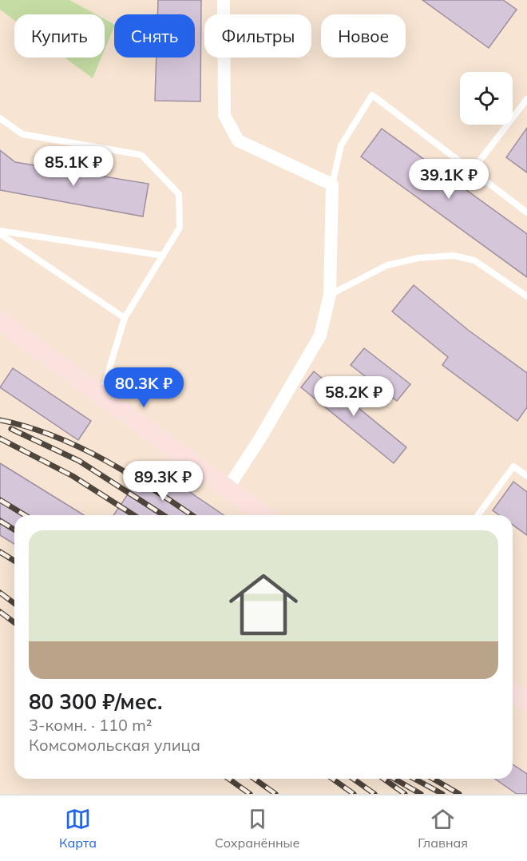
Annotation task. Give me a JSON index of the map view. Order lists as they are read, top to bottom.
{
  "page": {
    "chip": [
      "Купить",
      "Снять",
      "Фильтры",
      "Новое"
    ],
    "price": [
      "85.1K ₽",
      "39.1K ₽",
      "80.3K ₽",
      "58.2K ₽",
      "89.3K ₽"
    ],
    "list": [
      {
        "name": "80 300 ₽/мес.",
        "note": "3-комн. · 110 m² · Комсомольская улица"
      }
    ],
    "tabs": ["Карта", "Сохранённые", "Главная"]
  }
}
